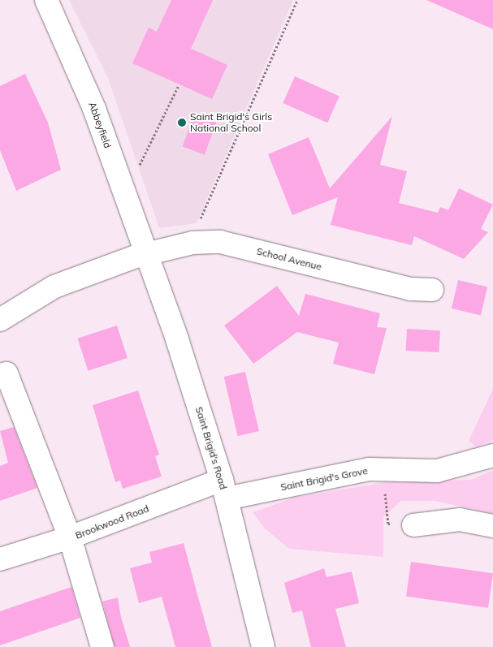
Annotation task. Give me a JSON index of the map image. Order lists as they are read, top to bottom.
{
  "streets": {
    "street": [
      "Abbeyfield",
      "School Avenue",
      "Saint Brigid's Road",
      "Saint Brigid's Grove",
      "Brookwood Road"
    ]
  },
  "crossings": [
    ["Abbeyfield", "School Avenue"],
    ["Abbeyfield", "Saint Brigid's Road"],
    ["School Avenue", "Saint Brigid's Road"],
    ["Saint Brigid's Road", "Saint Brigid's Grove"],
    ["Saint Brigid's Road", "Brookwood Road"],
    ["Saint Brigid's Grove", "Brookwood Road"]
  ],
  "places": ["Saint Brigid's Girls National School"]
}
